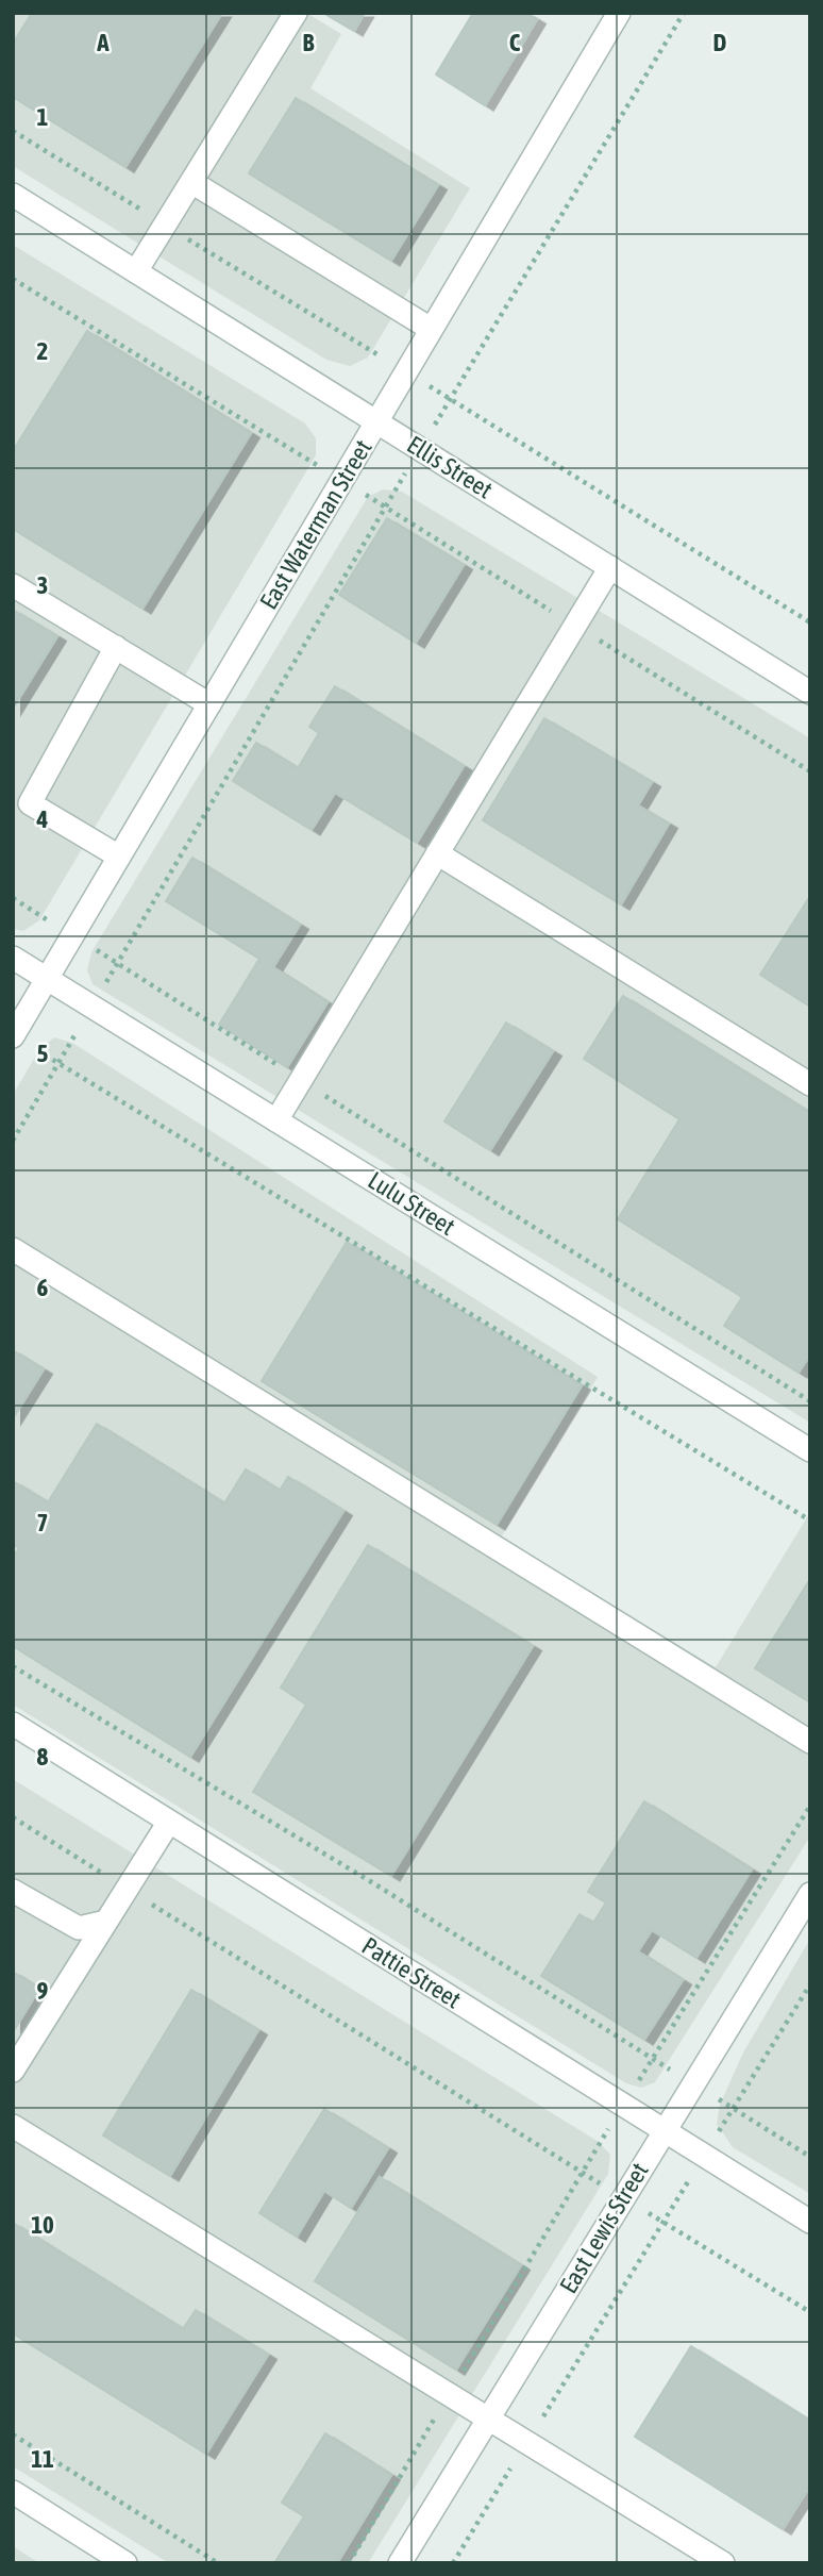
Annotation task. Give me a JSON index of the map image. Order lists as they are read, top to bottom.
{
  "streets": {
    "street": [
      "Ellis Street",
      "East Waterman Street",
      "Lulu Street",
      "Pattie Street",
      "East Lewis Street"
    ]
  },
  "crossings": [
    ["Ellis Street", "East Waterman Street"],
    ["East Waterman Street", "Lulu Street"],
    ["Pattie Street", "East Lewis Street"]
  ],
  "grid": {
    "columns": [
      "A",
      "B",
      "C",
      "D"
    ],
    "rows": [
      "1",
      "2",
      "3",
      "4",
      "5",
      "6",
      "7",
      "8",
      "9",
      "10",
      "11"
    ]
  }
}
